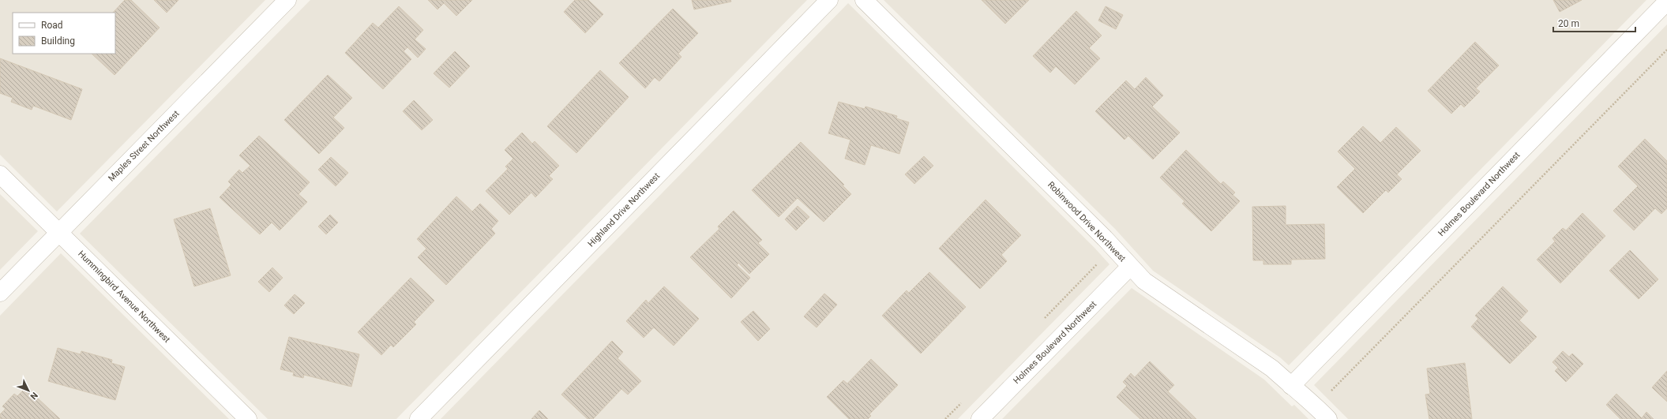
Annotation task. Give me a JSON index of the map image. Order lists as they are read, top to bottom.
{
  "streets": {
    "street": [
      "Maples Street Northwest",
      "Holmes Boulevard Northwest",
      "Highland Drive Northwest",
      "Robinwood Drive Northwest",
      "Hummingbird Avenue Northwest"
    ]
  },
  "crossings": [
    ["Maples Street Northwest", "Hummingbird Avenue Northwest"],
    ["Holmes Boulevard Northwest", "Robinwood Drive Northwest"]
  ],
  "legend": ["Road", "Building"],
  "scale_bar": "20 m",
  "north": "bottom right"
}
